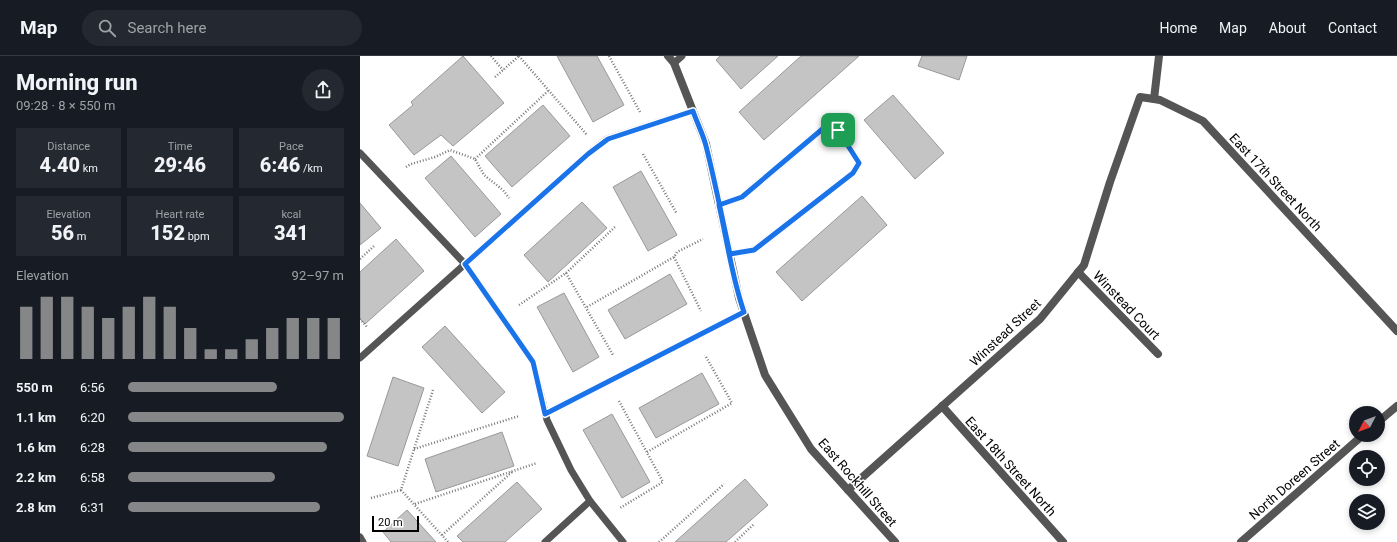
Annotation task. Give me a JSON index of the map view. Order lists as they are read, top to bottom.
{
  "streets": {
    "street": [
      "East 17th Street North",
      "Winstead Court",
      "Winstead Street",
      "East 18th Street North",
      "North Doreen Street",
      "East Rockhill Street"
    ]
  },
  "crossings": [
    ["East 17th Street North", "Winstead Street"],
    ["Winstead Court", "Winstead Street"],
    ["Winstead Street", "East 18th Street North"],
    ["Winstead Street", "East Rockhill Street"]
  ],
  "scale_bar": "20 m",
  "north": "bottom left",
  "page": {
    "header": "Map",
    "search": "Search here",
    "nav": [
      "Home",
      "Map",
      "About",
      "Contact"
    ],
    "heading": ["Morning run", "09:28 · 8 × 550 m"],
    "stats": [
      ["Distance", "4.40 km"],
      ["Time", "29:46"],
      ["Pace", "6:46 /km"],
      ["Elevation", "56 m"],
      ["Heart rate", "152 bpm"],
      ["kcal", "341"]
    ],
    "chart": ["Elevation", "92–97 m"],
    "list": [
      {
        "name": "550 m",
        "note": "6:56"
      },
      {
        "name": "1.1 km",
        "note": "6:20"
      },
      {
        "name": "1.6 km",
        "note": "6:28"
      },
      {
        "name": "2.2 km",
        "note": "6:58"
      },
      {
        "name": "2.8 km",
        "note": "6:31"
      }
    ],
    "scale": "20 m"
  }
}
